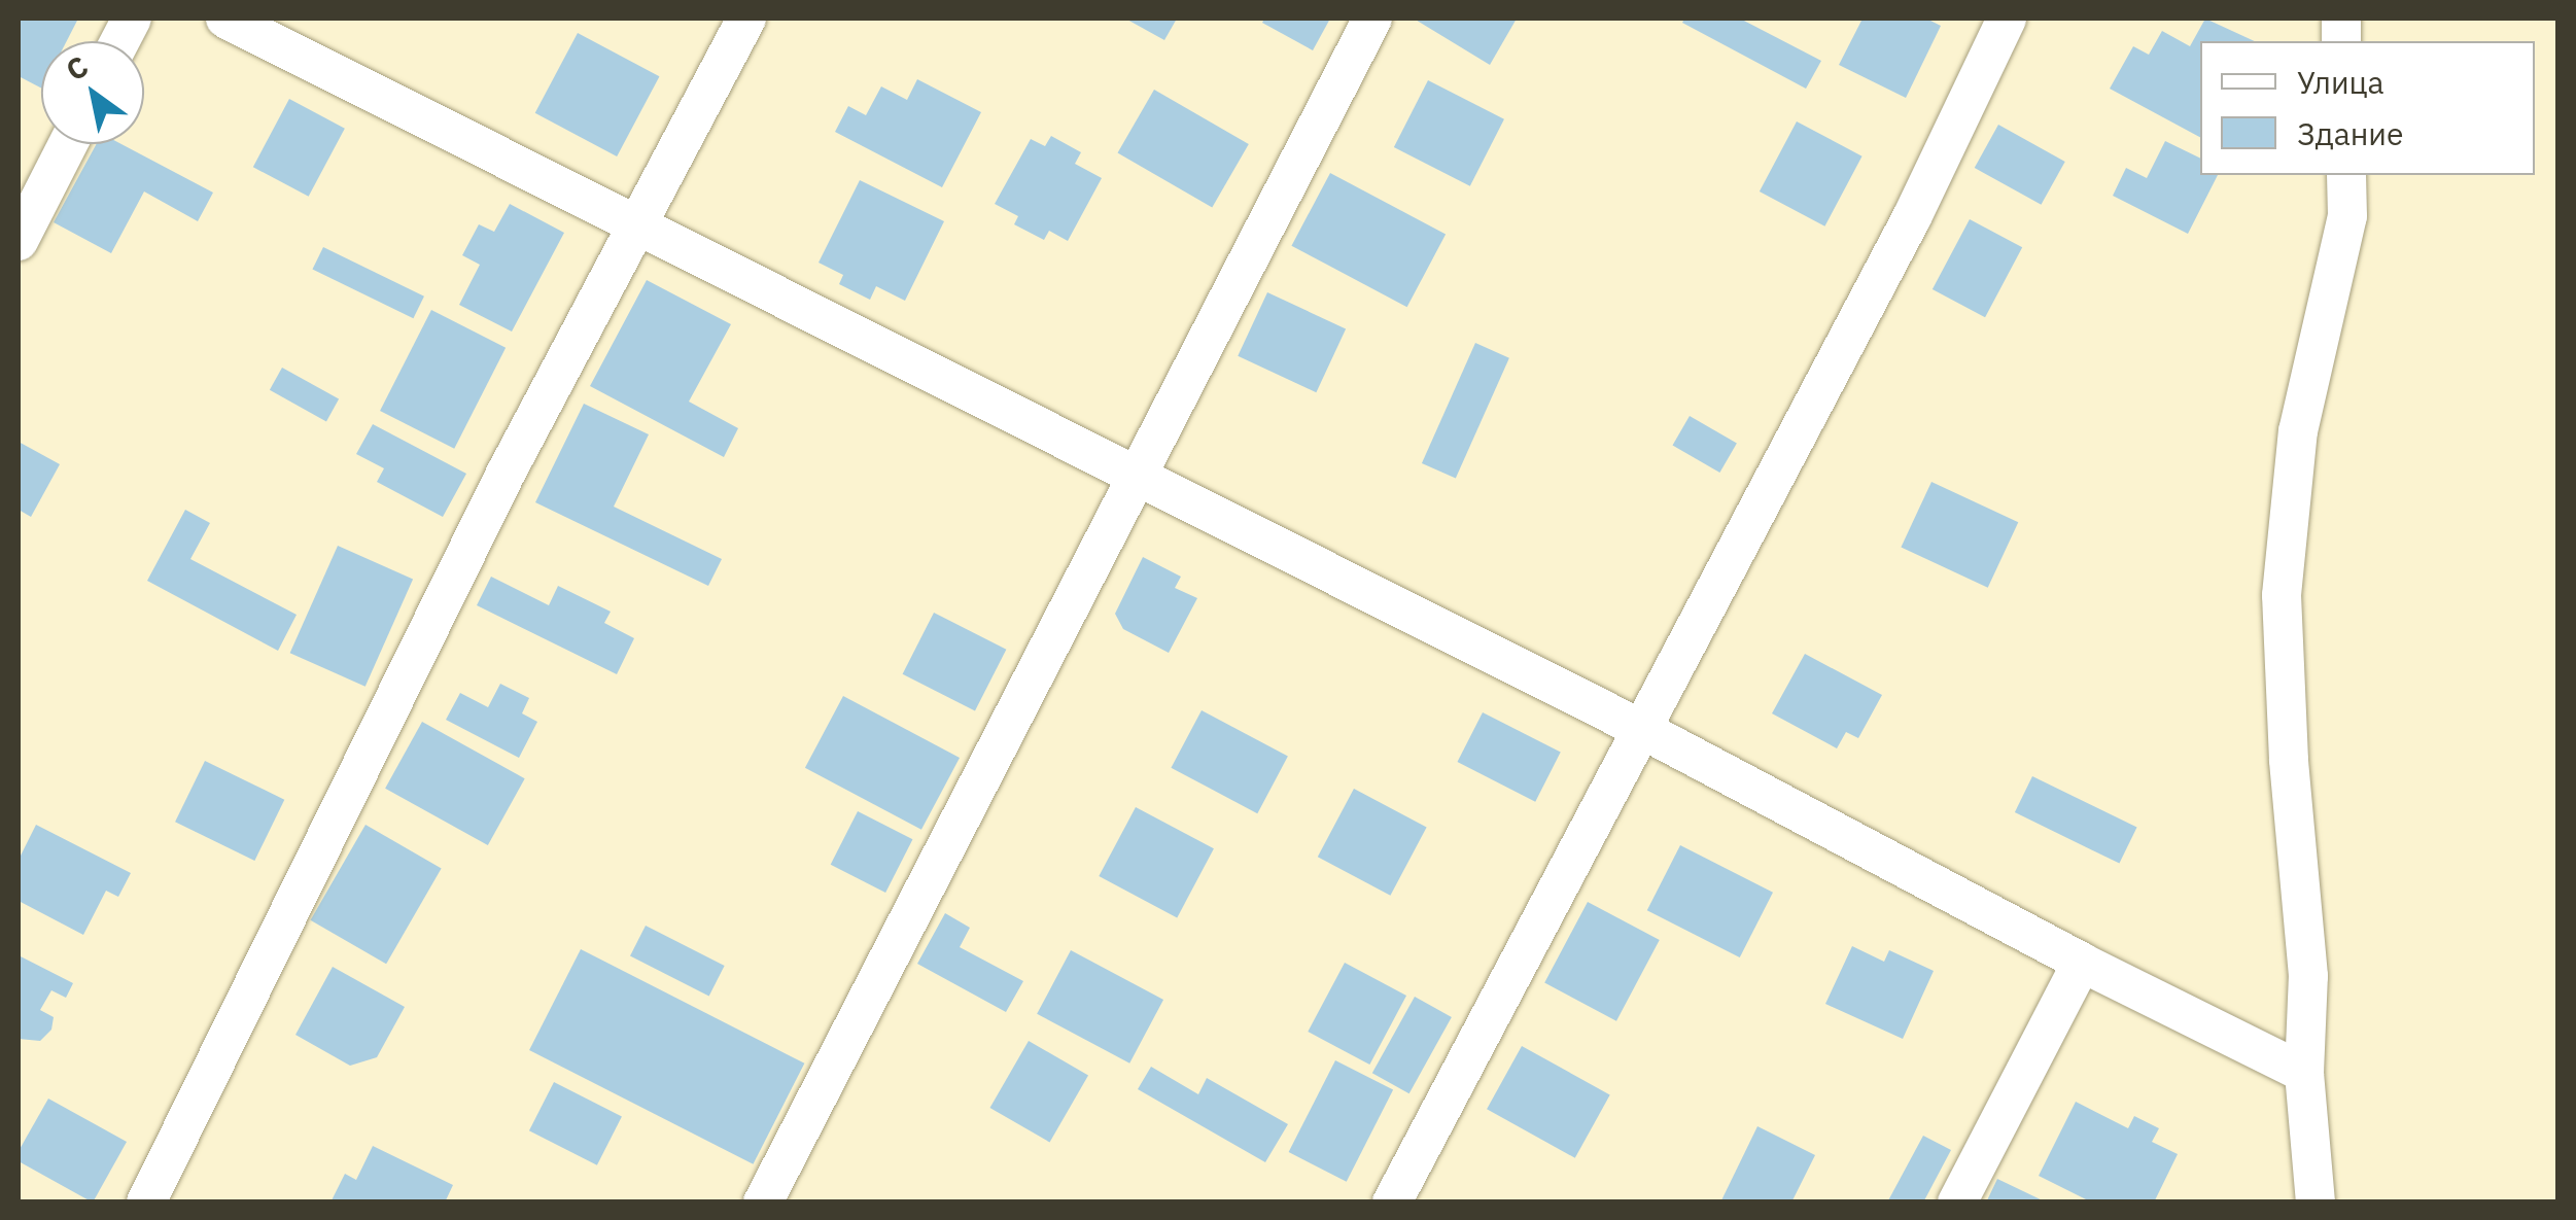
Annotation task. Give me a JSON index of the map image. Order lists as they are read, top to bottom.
{
  "legend": ["Улица", "Здание"],
  "north": "top left"
}
